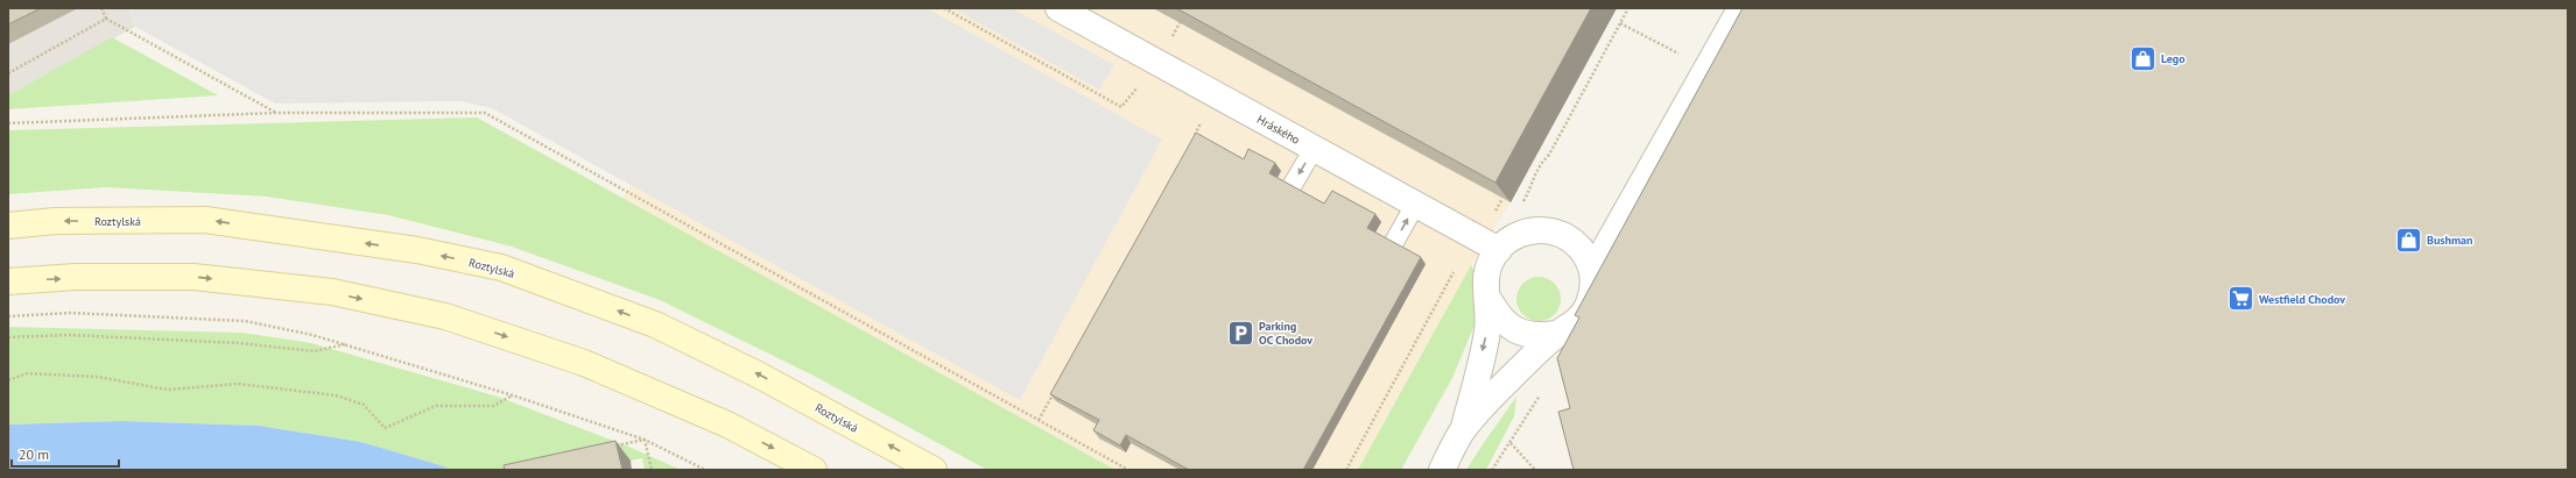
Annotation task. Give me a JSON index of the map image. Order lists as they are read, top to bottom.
{
  "streets": {
    "main road": ["Roztylská"],
    "street": ["Hráského"]
  },
  "places": {
    "shop": ["Lego", "Bushman"],
    "supermarket": ["Westfield Chodov"],
    "parking": ["Parking OC Chodov"]
  },
  "scale_bar": "20 m"
}
